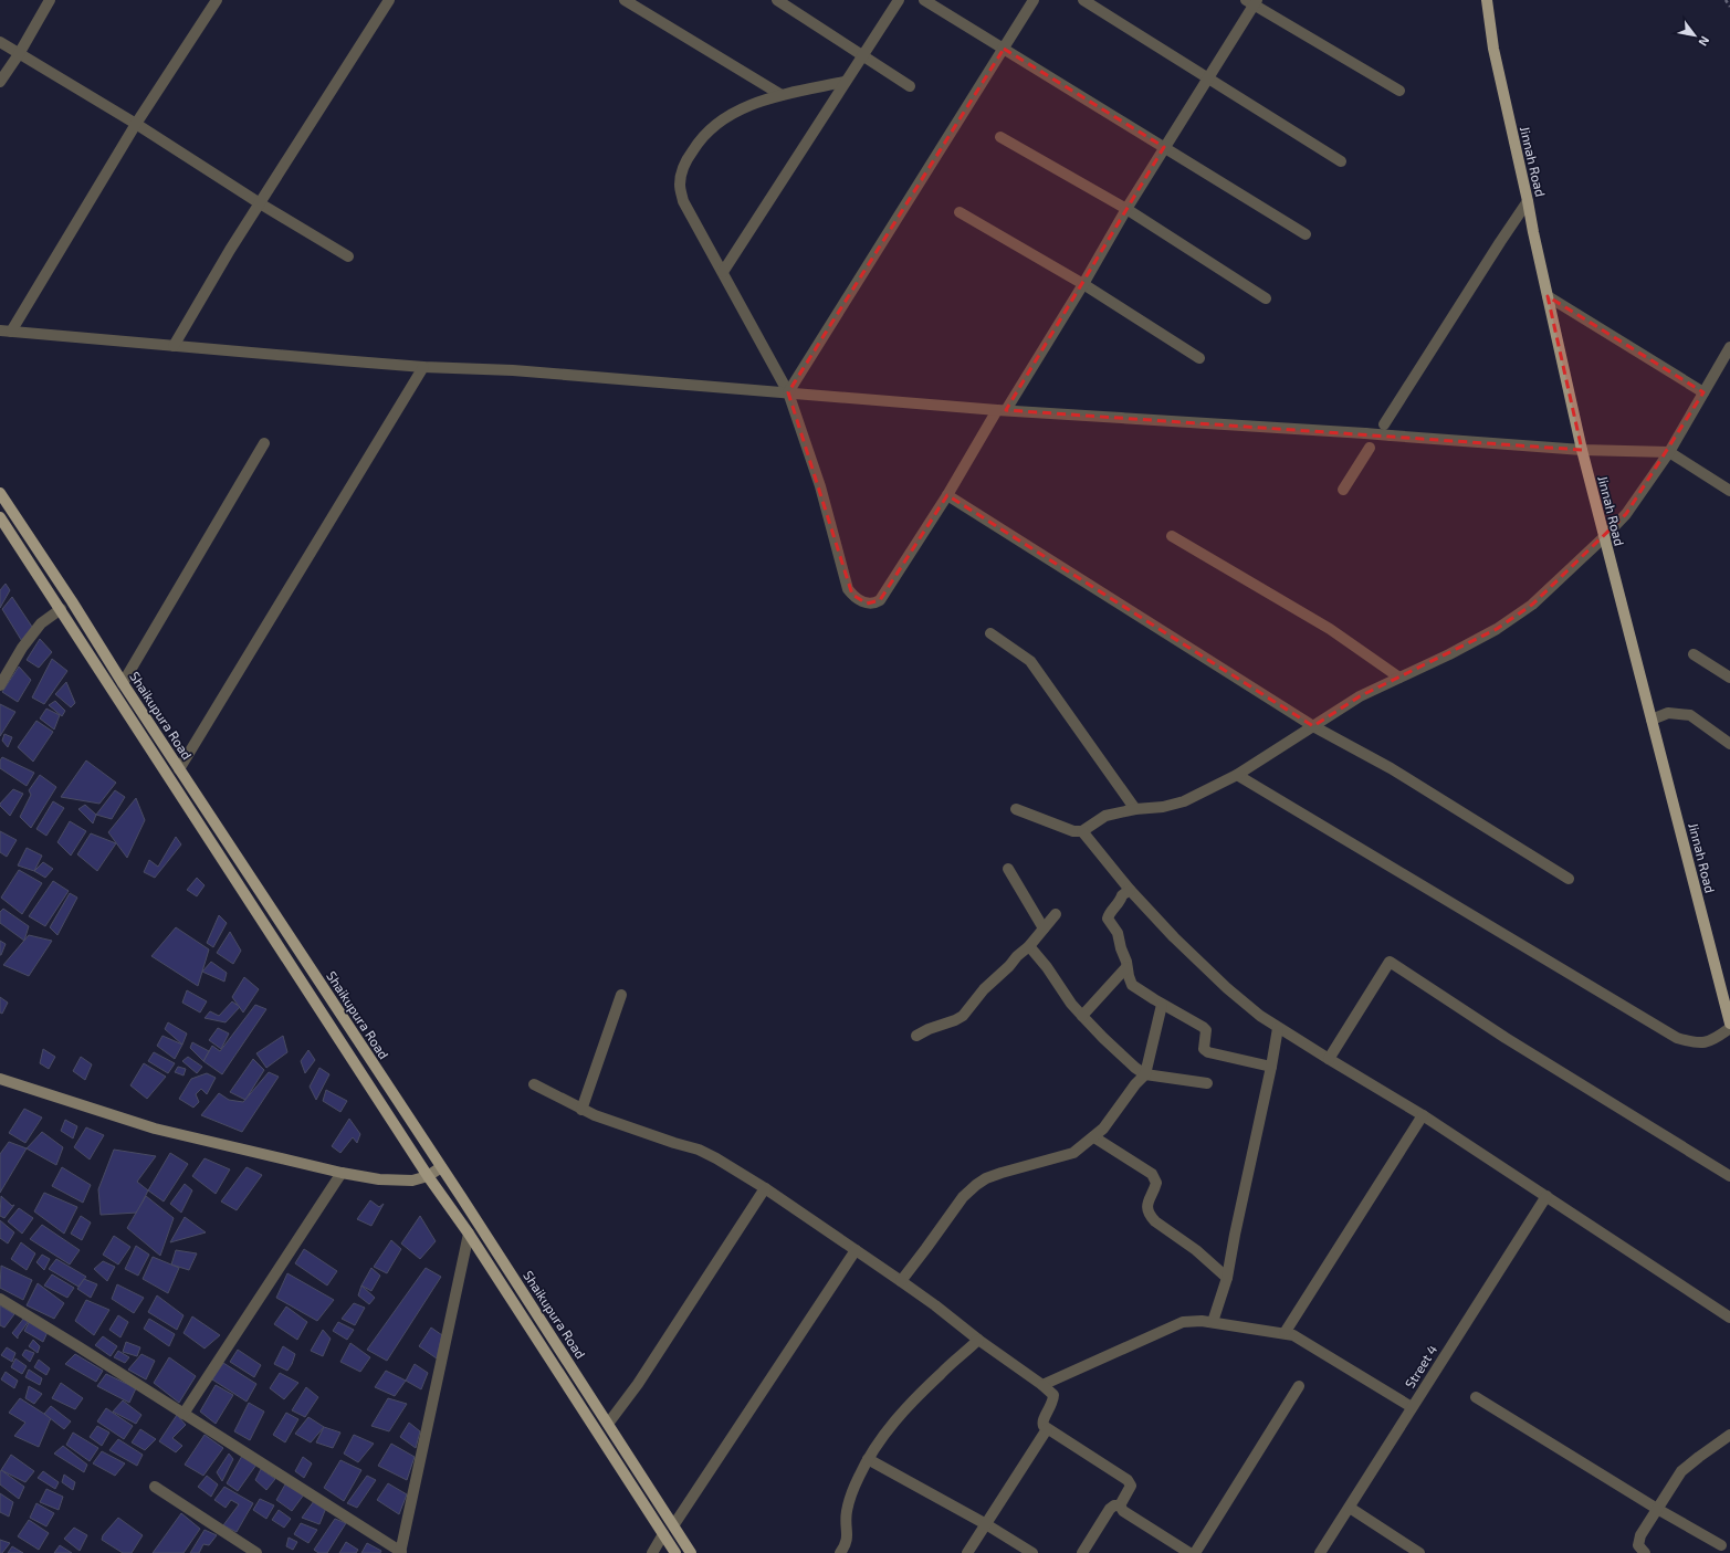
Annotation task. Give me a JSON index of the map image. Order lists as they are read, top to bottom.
{
  "streets": {
    "main road": ["Jinnah Road", "Shaikupura Road"],
    "street": ["Street 4"]
  },
  "north": "bottom right"
}
